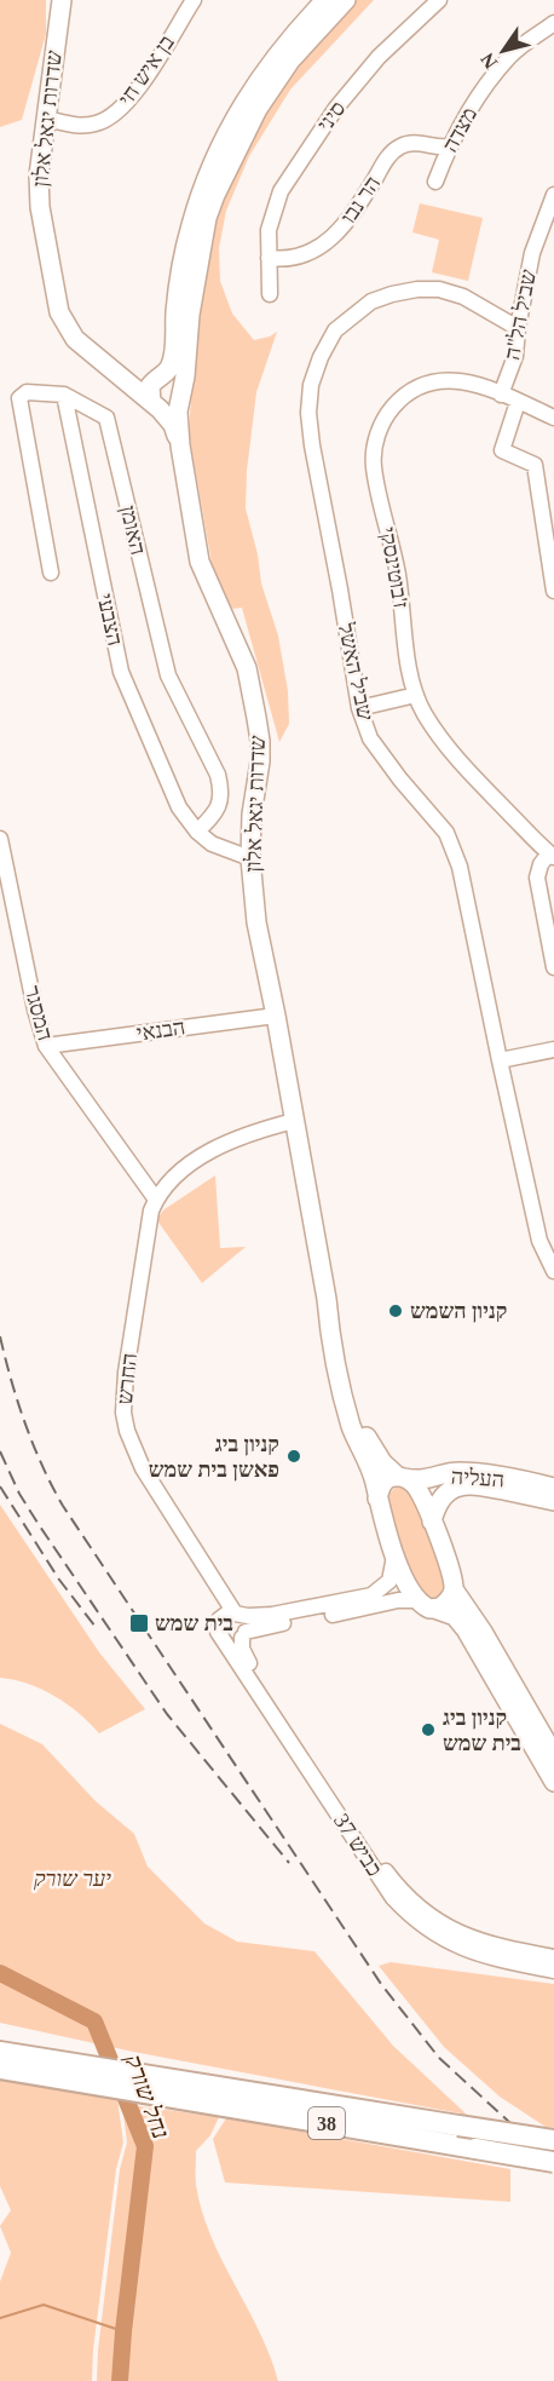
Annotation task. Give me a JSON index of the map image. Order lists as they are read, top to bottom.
{
  "streets": {
    "highway": ["38"],
    "main road": ["שדרות יגאל אלון", "העליה"],
    "street": [
      "בן איש חי",
      "סיני",
      "מצדה",
      "הר נבו",
      "שביל הל\"ה",
      "האומן",
      "ז'בוטינסקי",
      "הצבעי",
      "שביל האשל",
      "המסגר",
      "הבנאי",
      "החרש",
      "כביש 37"
    ]
  },
  "crossings": [
    ["בן איש חי", "שדרות יגאל אלון"],
    ["סיני", "הר נבו"],
    ["שדרות יגאל אלון", "הבנאי"],
    ["שדרות יגאל אלון", "העליה"],
    ["מצדה", "הר נבו"],
    ["שביל הל\"ה", "ז'בוטינסקי"],
    ["שביל הל\"ה", "שביל האשל"],
    ["האומן", "הצבעי"],
    ["המסגר", "הבנאי"],
    ["המסגר", "החרש"],
    ["החרש", "כביש 37"]
  ],
  "water": ["נחל שורק"],
  "parks": ["יער שורק"],
  "places": {
    "other": ["קניון השמש", "קניון ביג פאשן בית שמש", "קניון ביג בית שמש"],
    "transit": ["בית שמש"]
  },
  "north": "bottom left"
}
